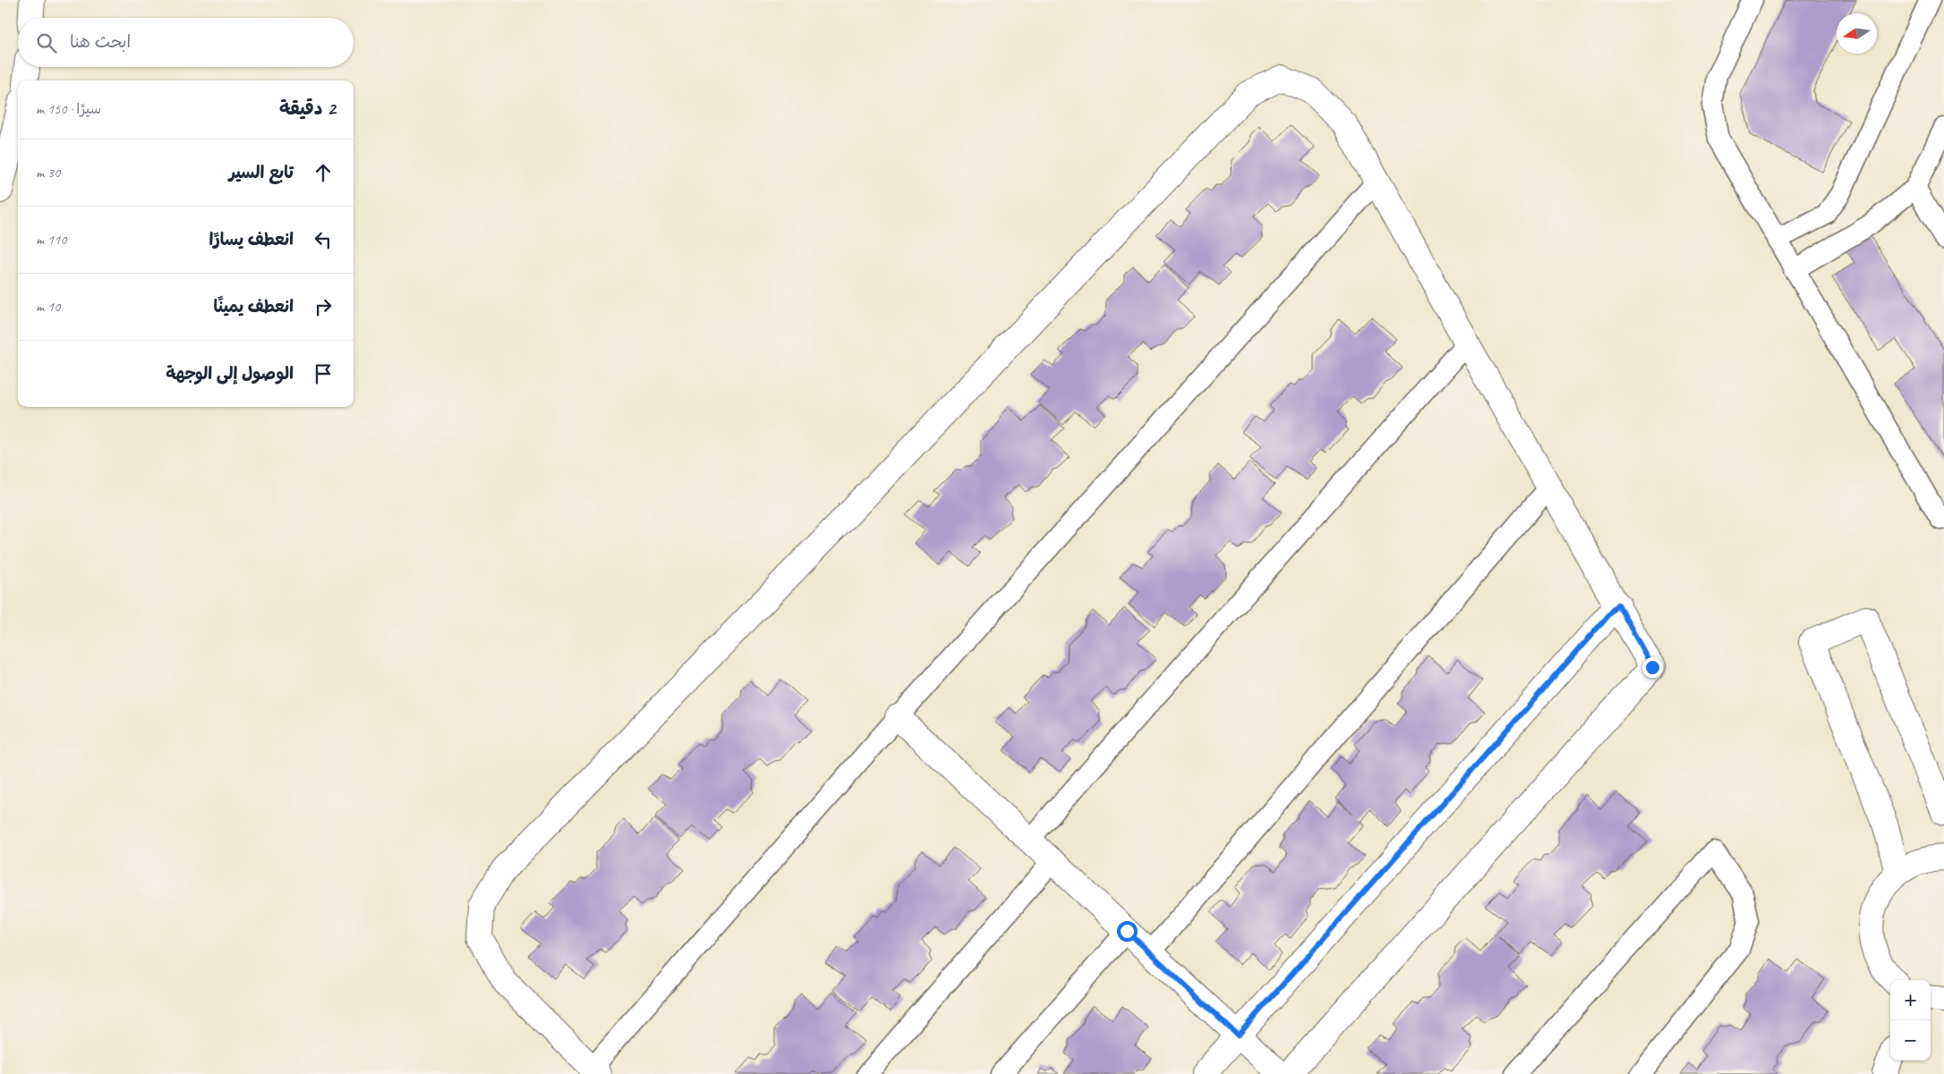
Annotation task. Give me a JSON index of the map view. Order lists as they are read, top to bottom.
{
  "north": "left",
  "page": {
    "search": "ابحث هنا",
    "heading": ["2 دقيقة", "سيرًا · 150 m"],
    "list": [
      ["تابع السير", "30 m"],
      ["انعطف يسارًا", "110 m"],
      ["انعطف يمينًا", "10 m"],
      "الوصول إلى الوجهة"
    ],
    "map_buttons": ["+", "−"]
  }
}
